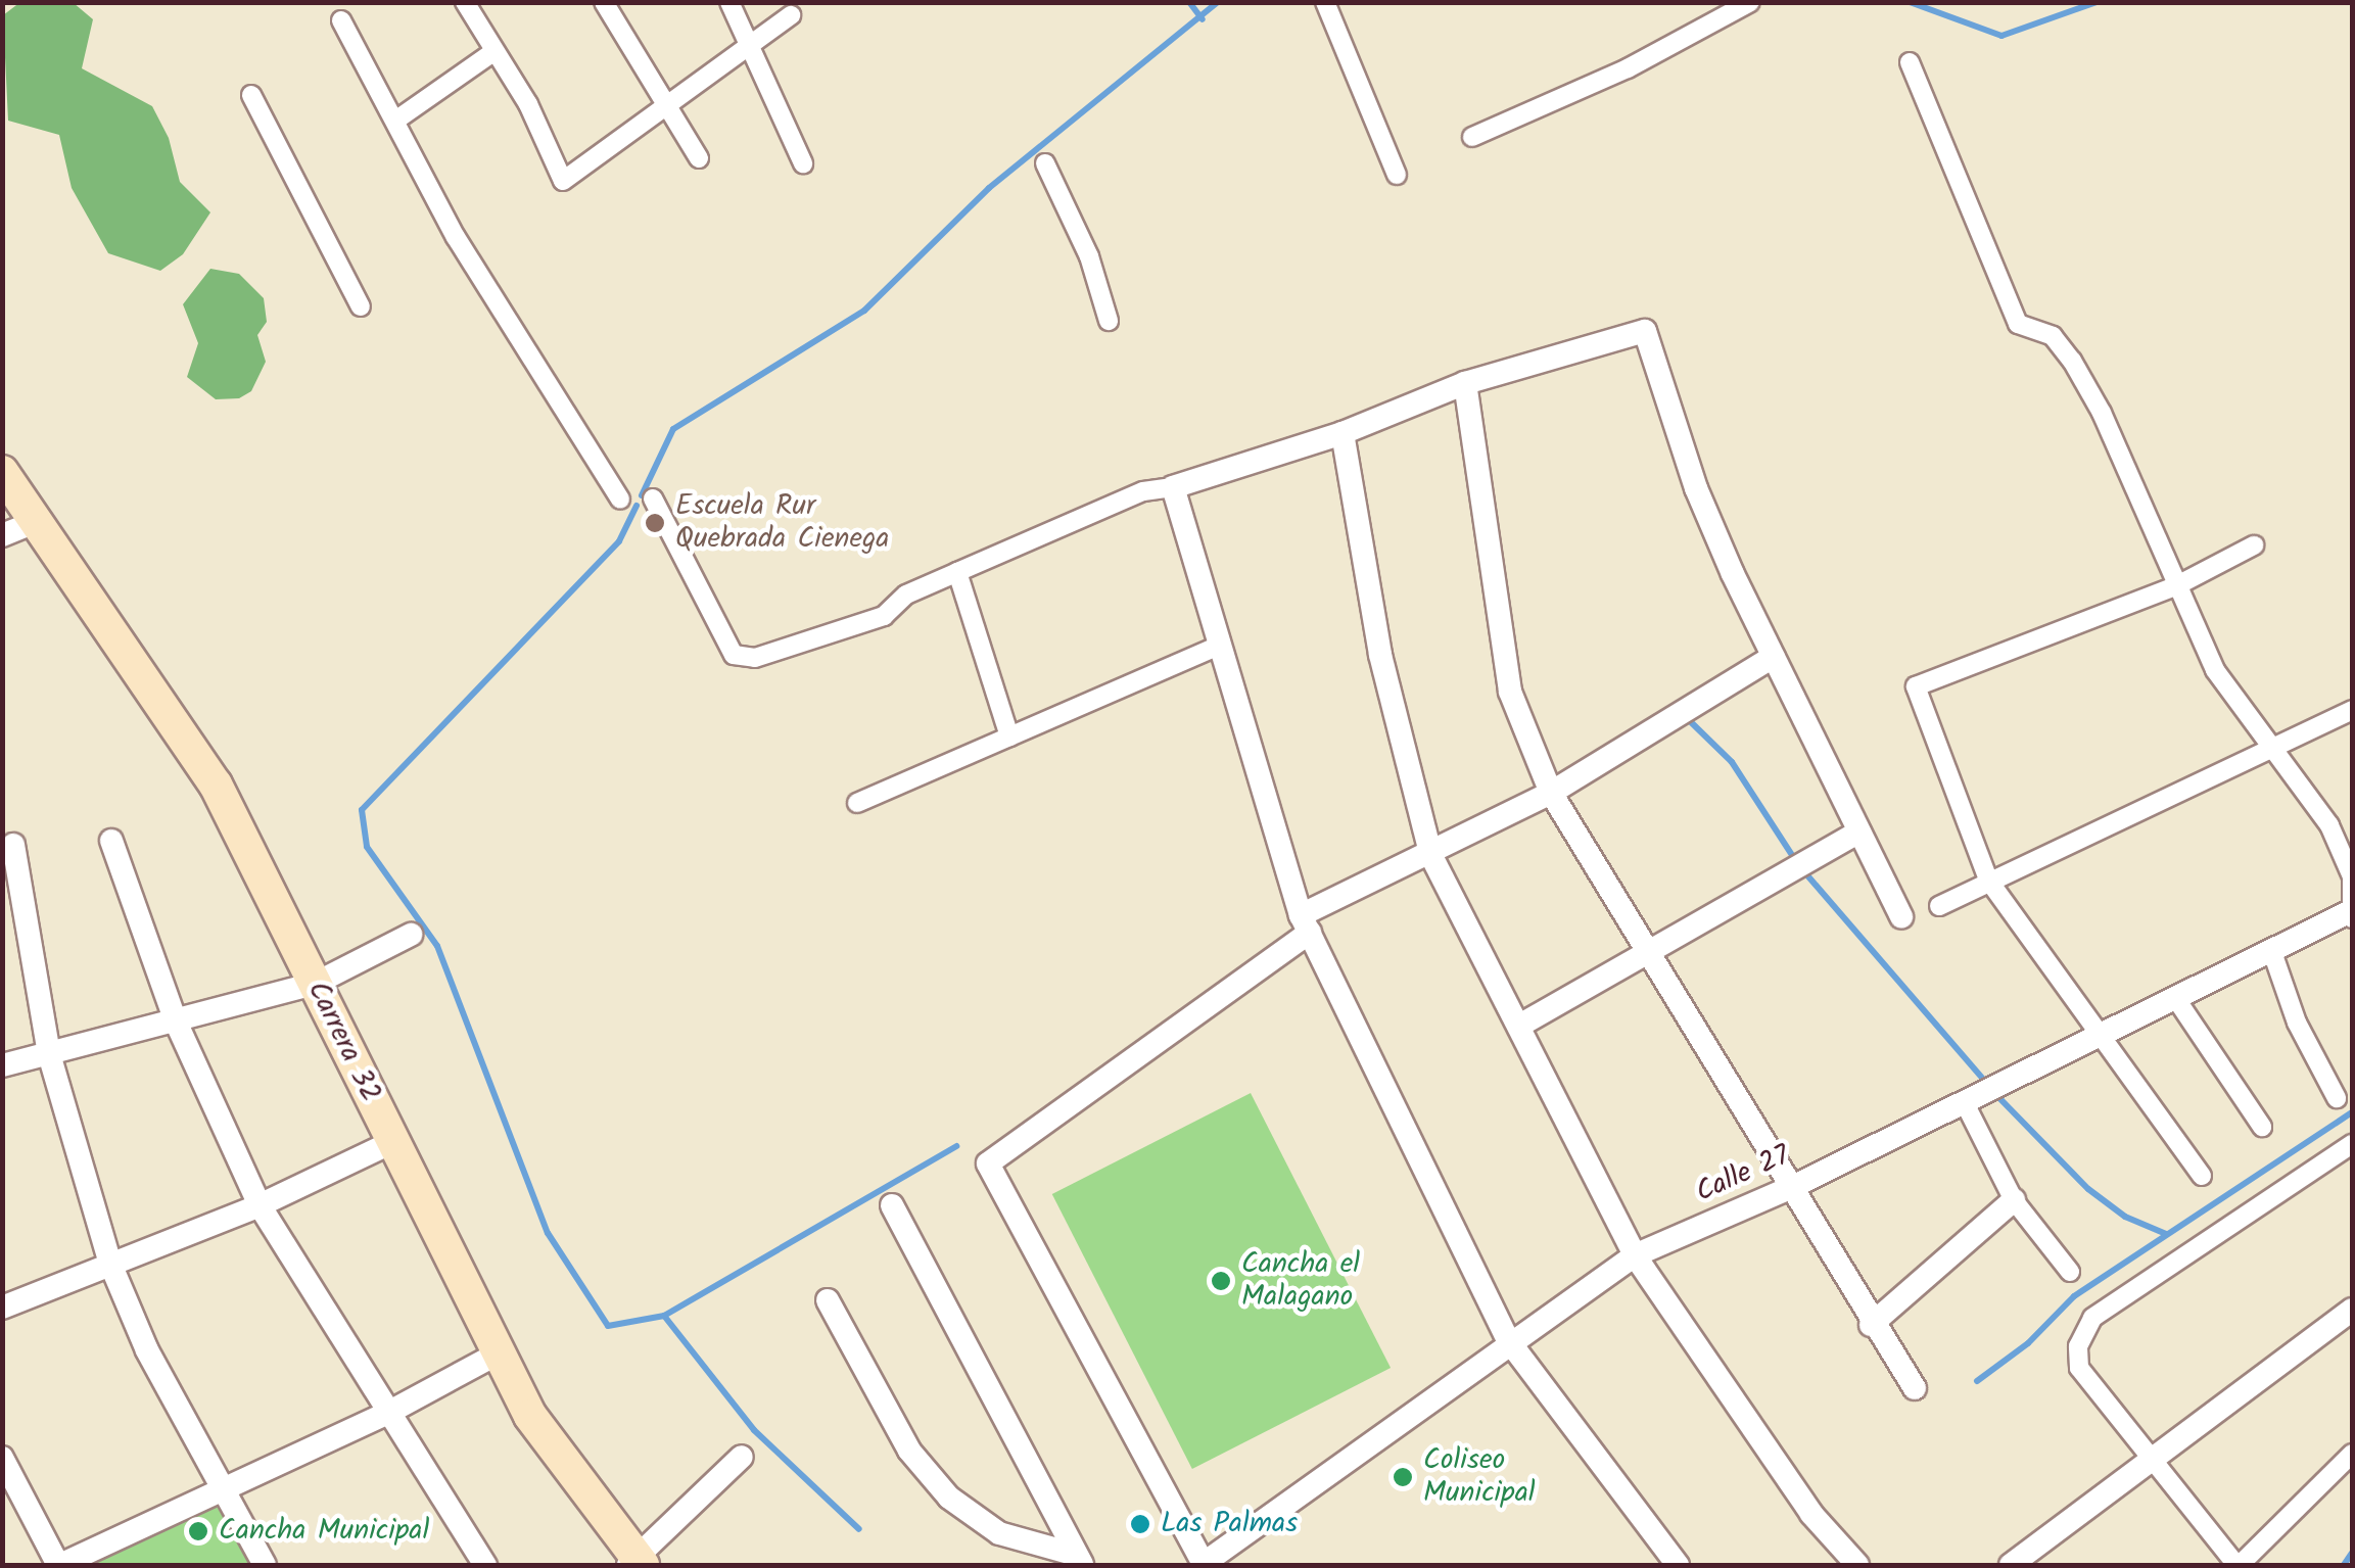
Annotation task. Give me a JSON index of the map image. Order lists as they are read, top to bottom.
{
  "streets": {
    "main road": ["Carrera 32"],
    "street": ["Calle 27"]
  },
  "places": [
    "Escuela Rur Quebrada Cienega",
    "Cancha el Malagano",
    "Coliseo Municipal",
    "Las Palmas",
    "Cancha Municipal"
  ]
}
